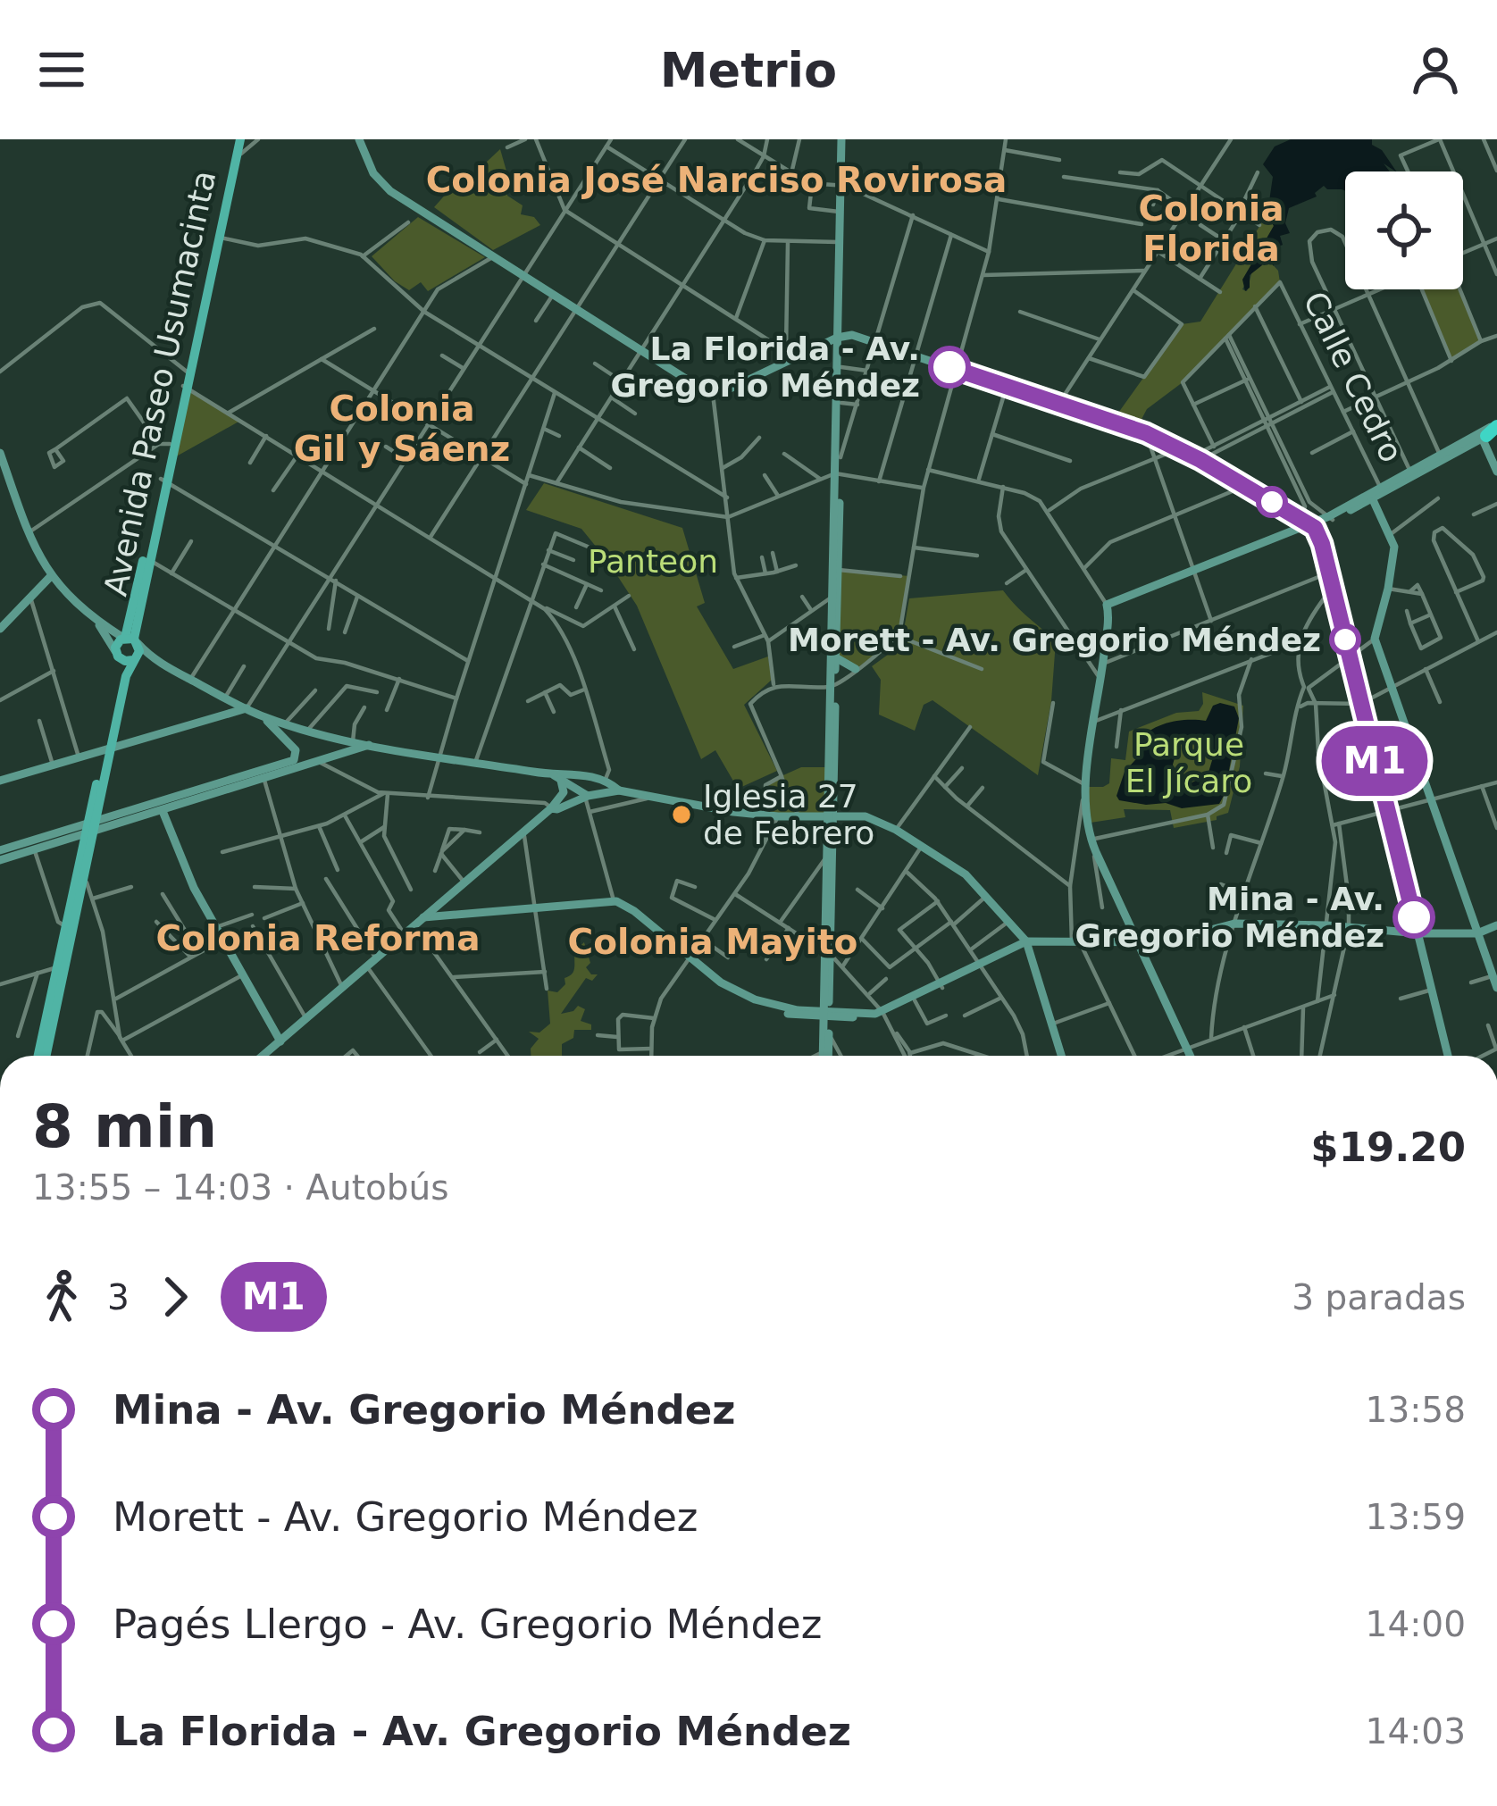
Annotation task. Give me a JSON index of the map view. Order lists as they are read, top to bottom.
{
  "streets": {
    "main road": ["Avenida Paseo Usumacinta"],
    "street": ["Calle Cedro"]
  },
  "districts": [
    "Colonia José Narciso Rovirosa",
    "Colonia Florida",
    "Colonia Gil y Sáenz",
    "Colonia Reforma",
    "Colonia Mayito"
  ],
  "parks": ["Panteon", "Parque El Jícaro"],
  "places": [
    "La Florida - Av. Gregorio Méndez",
    "Morett - Av. Gregorio Méndez",
    "Iglesia 27 de Febrero",
    "Mina - Av. Gregorio Méndez"
  ],
  "lines": ["bus line M1"],
  "page": {
    "header": "Metrio",
    "on_map": "M1",
    "heading": ["8 min", "13:55 – 14:03 · Autobús", "$19.20"],
    "legs": ["3", "M1", "3 paradas"],
    "list": [
      {
        "name": "Mina - Av. Gregorio Méndez",
        "value": "13:58"
      },
      {
        "name": "Morett - Av. Gregorio Méndez",
        "value": "13:59"
      },
      {
        "name": "Pagés Llergo - Av. Gregorio Méndez",
        "value": "14:00"
      },
      {
        "name": "La Florida - Av. Gregorio Méndez",
        "value": "14:03"
      }
    ]
  }
}
